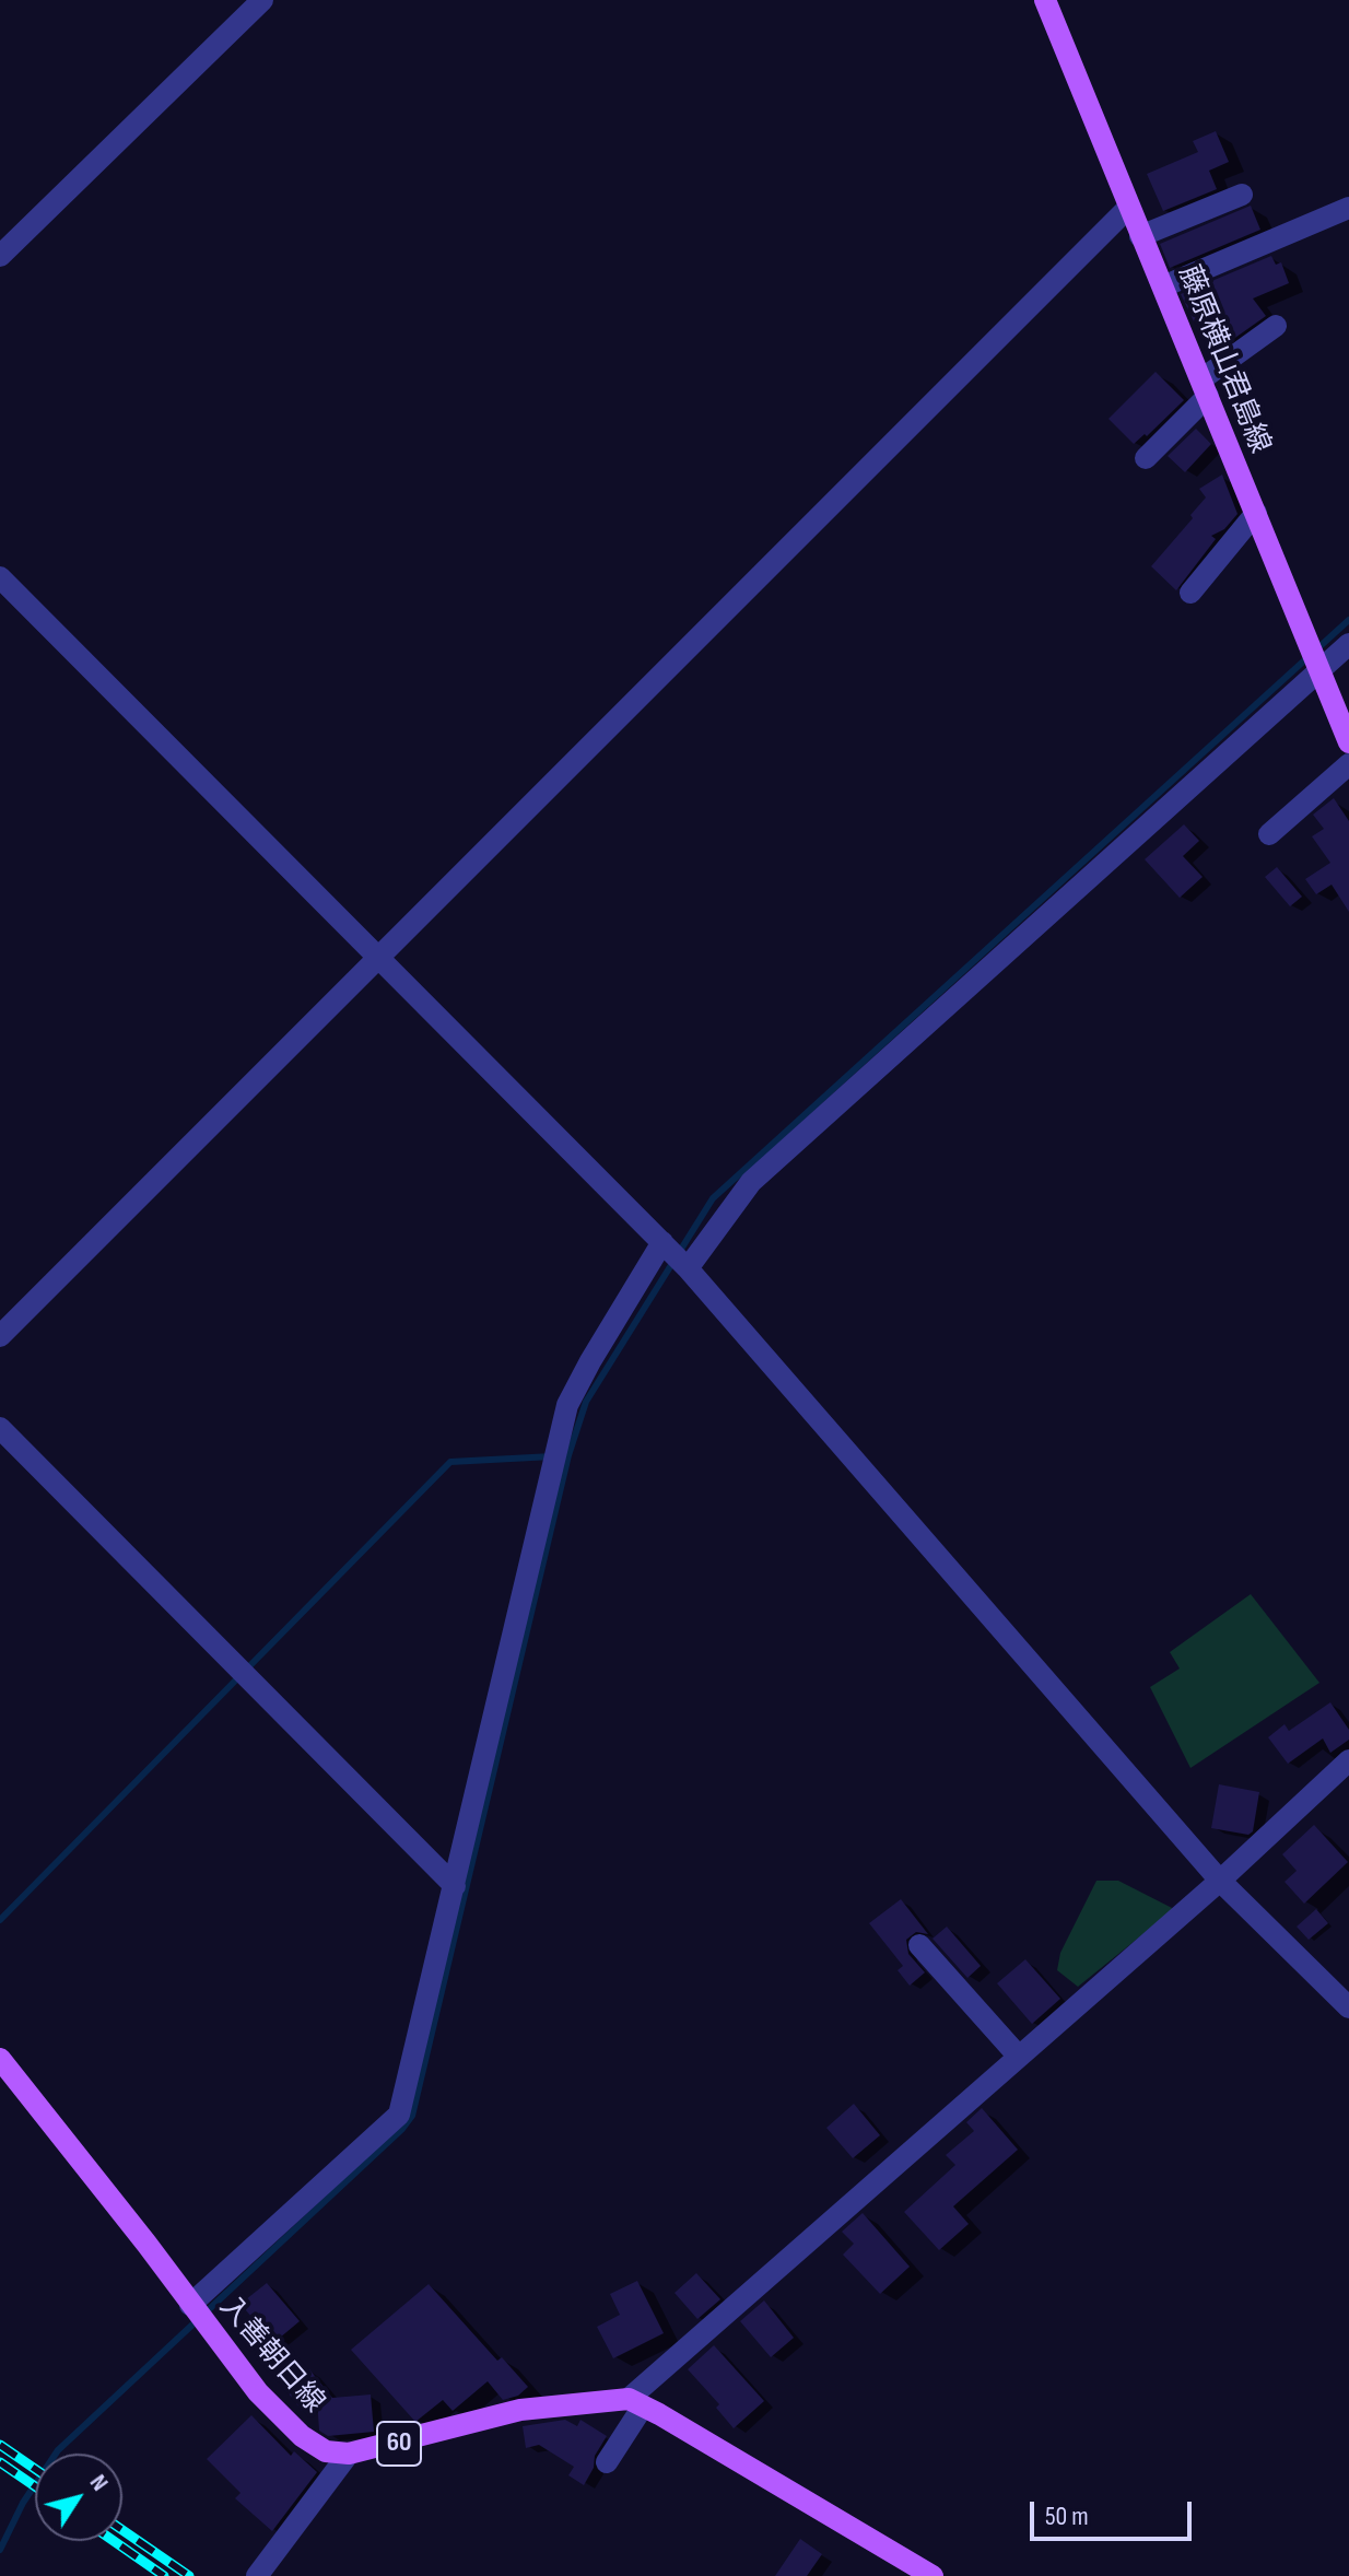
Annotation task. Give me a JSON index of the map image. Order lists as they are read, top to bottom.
{
  "streets": {
    "main road": ["藤原横山君島線", "入善朝日線", "60"]
  },
  "crossings": [
    ["入善朝日線", "60"]
  ],
  "scale_bar": "50 m",
  "north": "top right"
}
